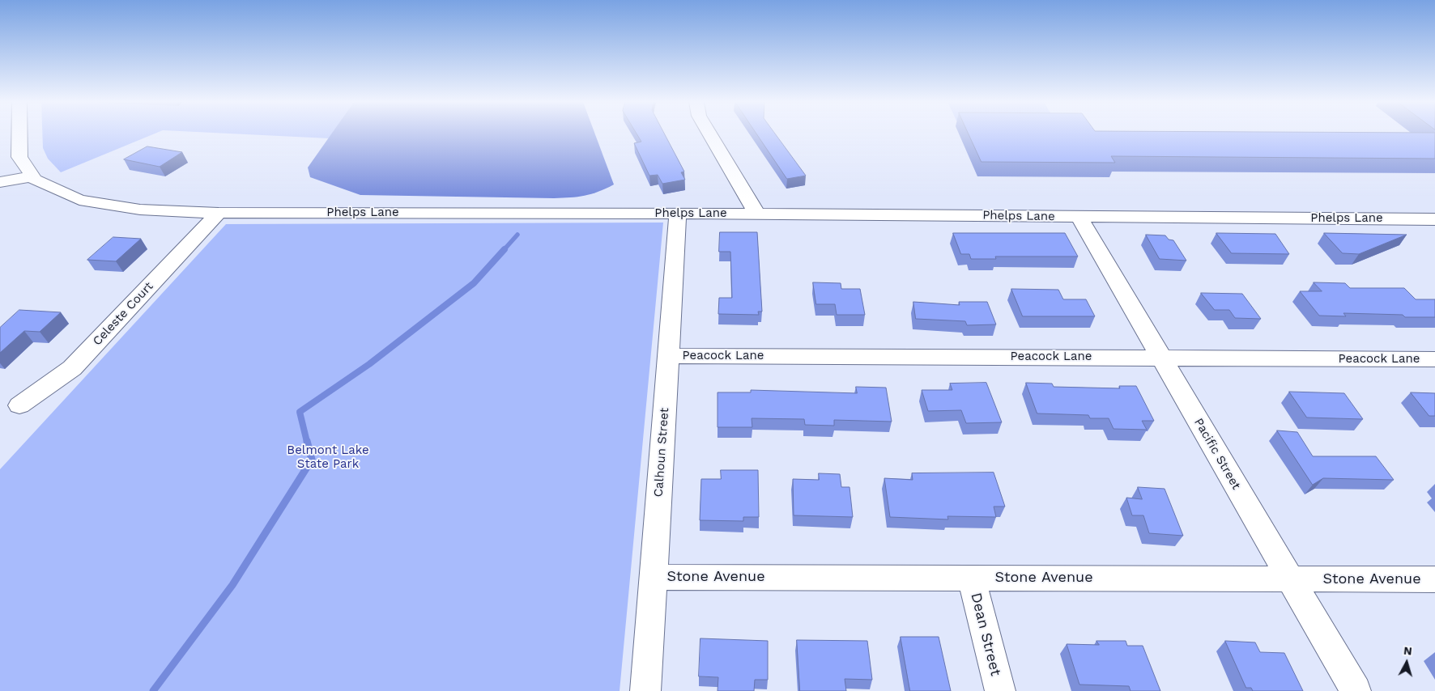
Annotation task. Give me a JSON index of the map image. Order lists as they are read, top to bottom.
{
  "streets": {
    "street": [
      "Phelps Lane",
      "Celeste Court",
      "Peacock Lane",
      "Calhoun Street",
      "Pacific Street",
      "Stone Avenue",
      "Dean Street"
    ]
  },
  "crossings": [
    ["Phelps Lane", "Celeste Court"],
    ["Phelps Lane", "Calhoun Street"],
    ["Phelps Lane", "Pacific Street"],
    ["Peacock Lane", "Calhoun Street"],
    ["Peacock Lane", "Pacific Street"],
    ["Calhoun Street", "Stone Avenue"],
    ["Pacific Street", "Stone Avenue"],
    ["Stone Avenue", "Dean Street"]
  ],
  "parks": ["Belmont Lake State Park"],
  "north": "top"
}
